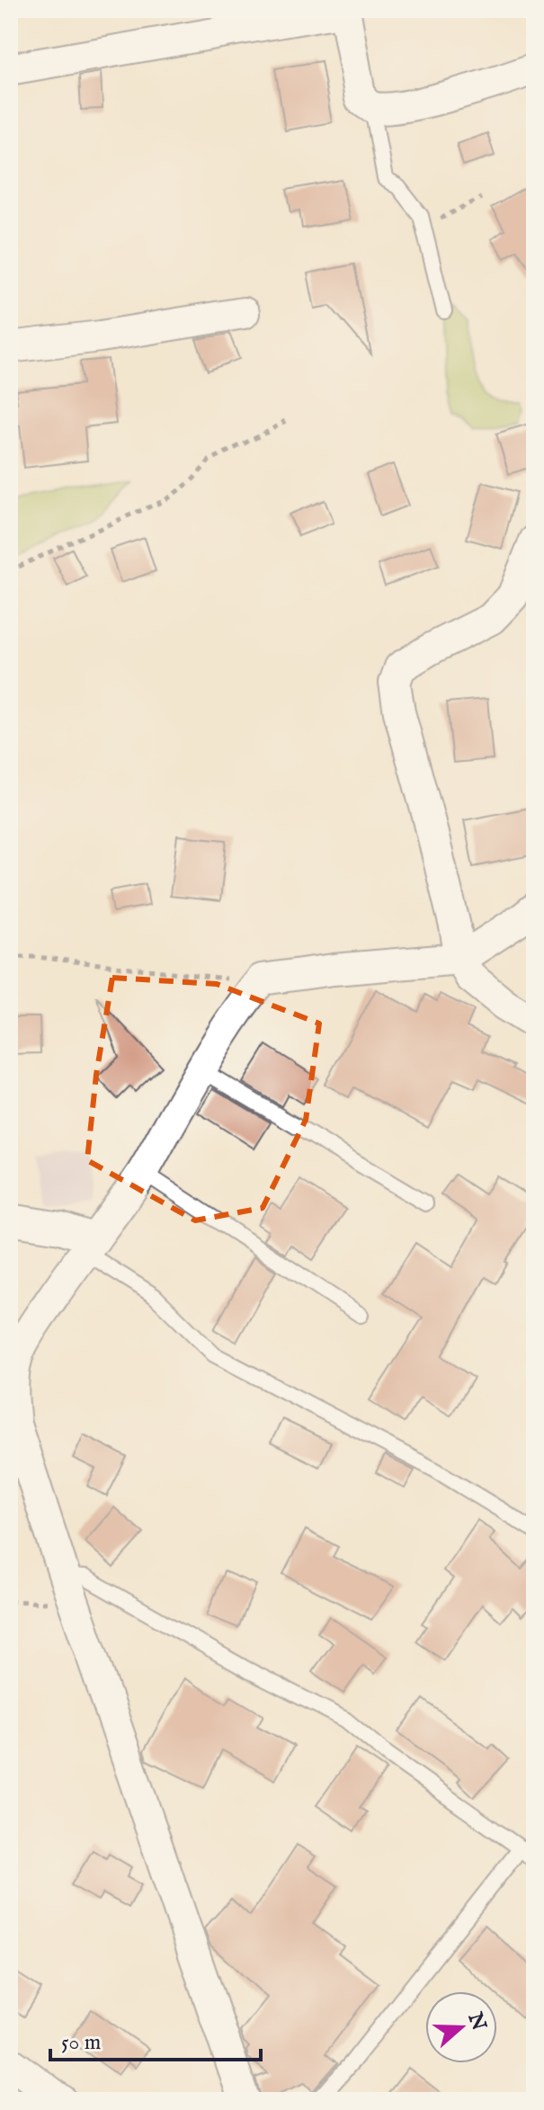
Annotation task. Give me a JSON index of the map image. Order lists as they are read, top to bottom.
{
  "scale_bar": "50 m",
  "north": "right"
}
